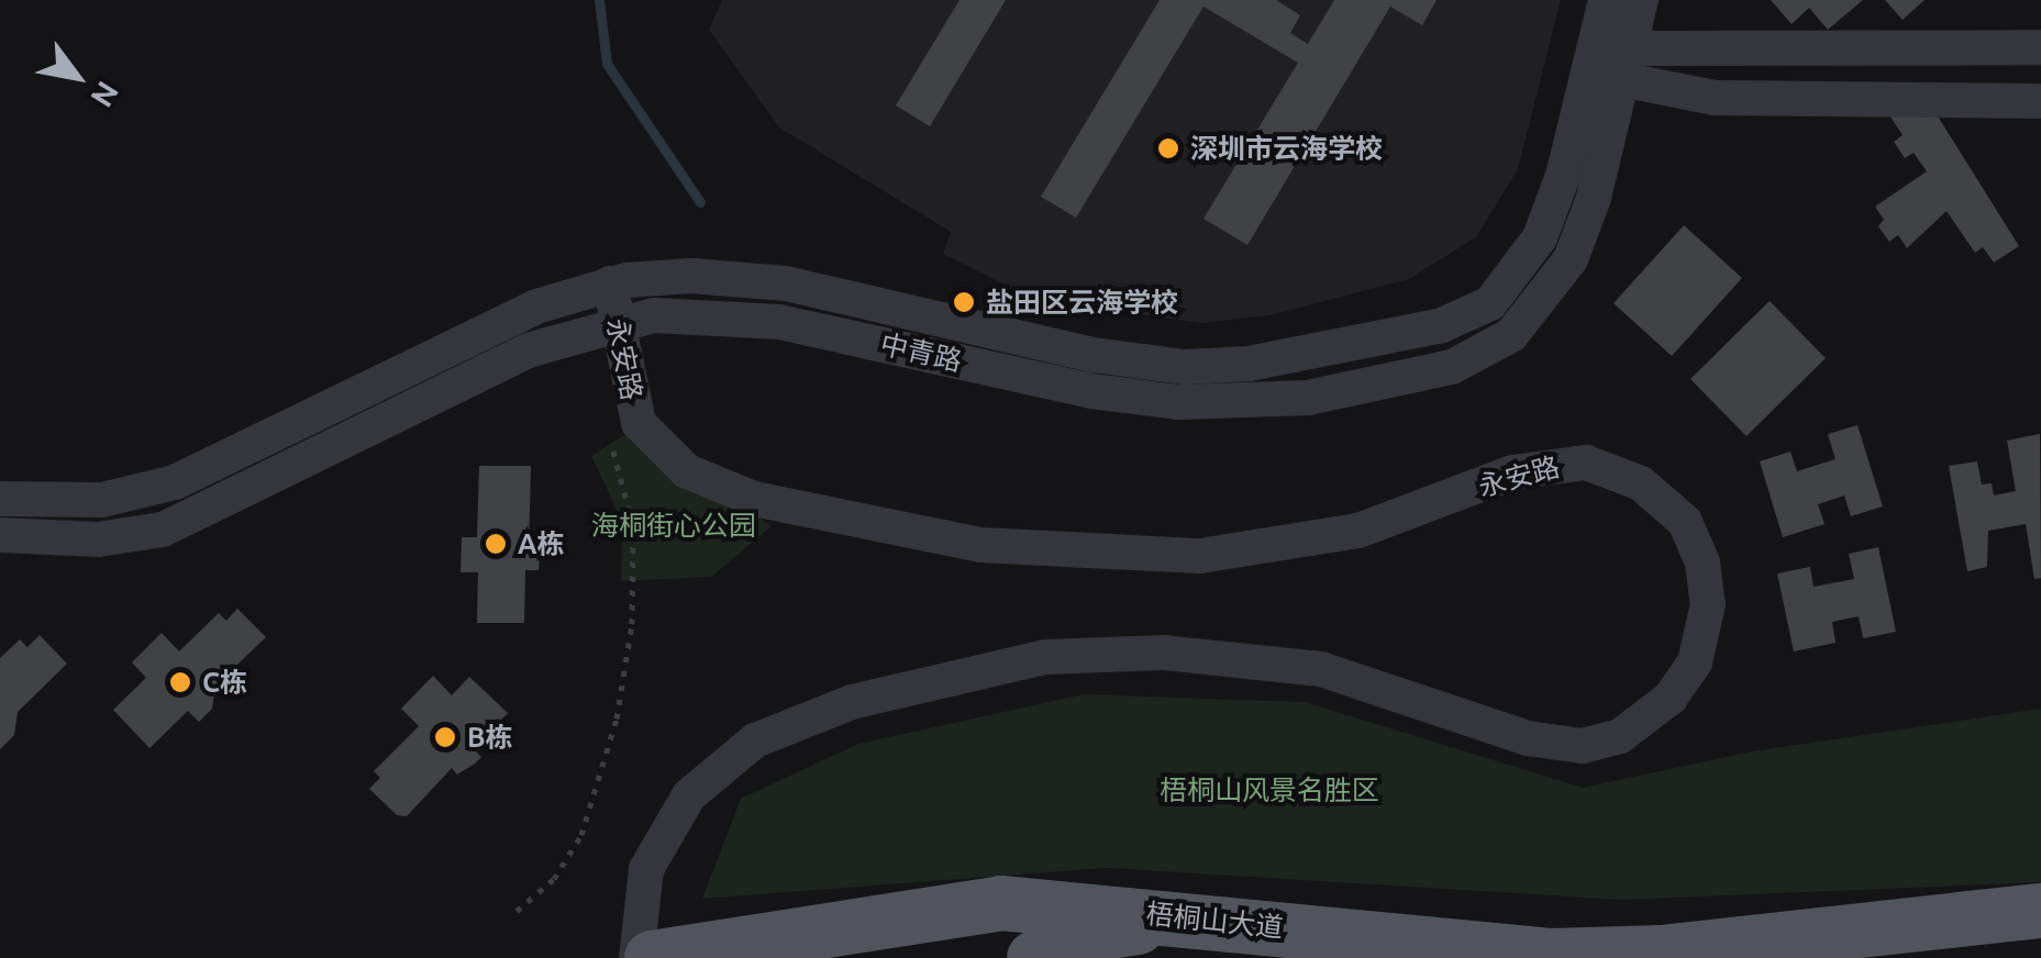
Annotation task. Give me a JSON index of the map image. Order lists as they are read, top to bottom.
{
  "streets": {
    "main road": ["梧桐山大道"],
    "street": ["中青路", "永安路"]
  },
  "crossings": [
    ["中青路", "永安路"]
  ],
  "parks": ["海桐街心公园", "梧桐山风景名胜区"],
  "places": [
    "深圳市云海学校",
    "盐田区云海学校",
    "A栋",
    "C栋",
    "B栋"
  ],
  "north": "bottom right"
}
